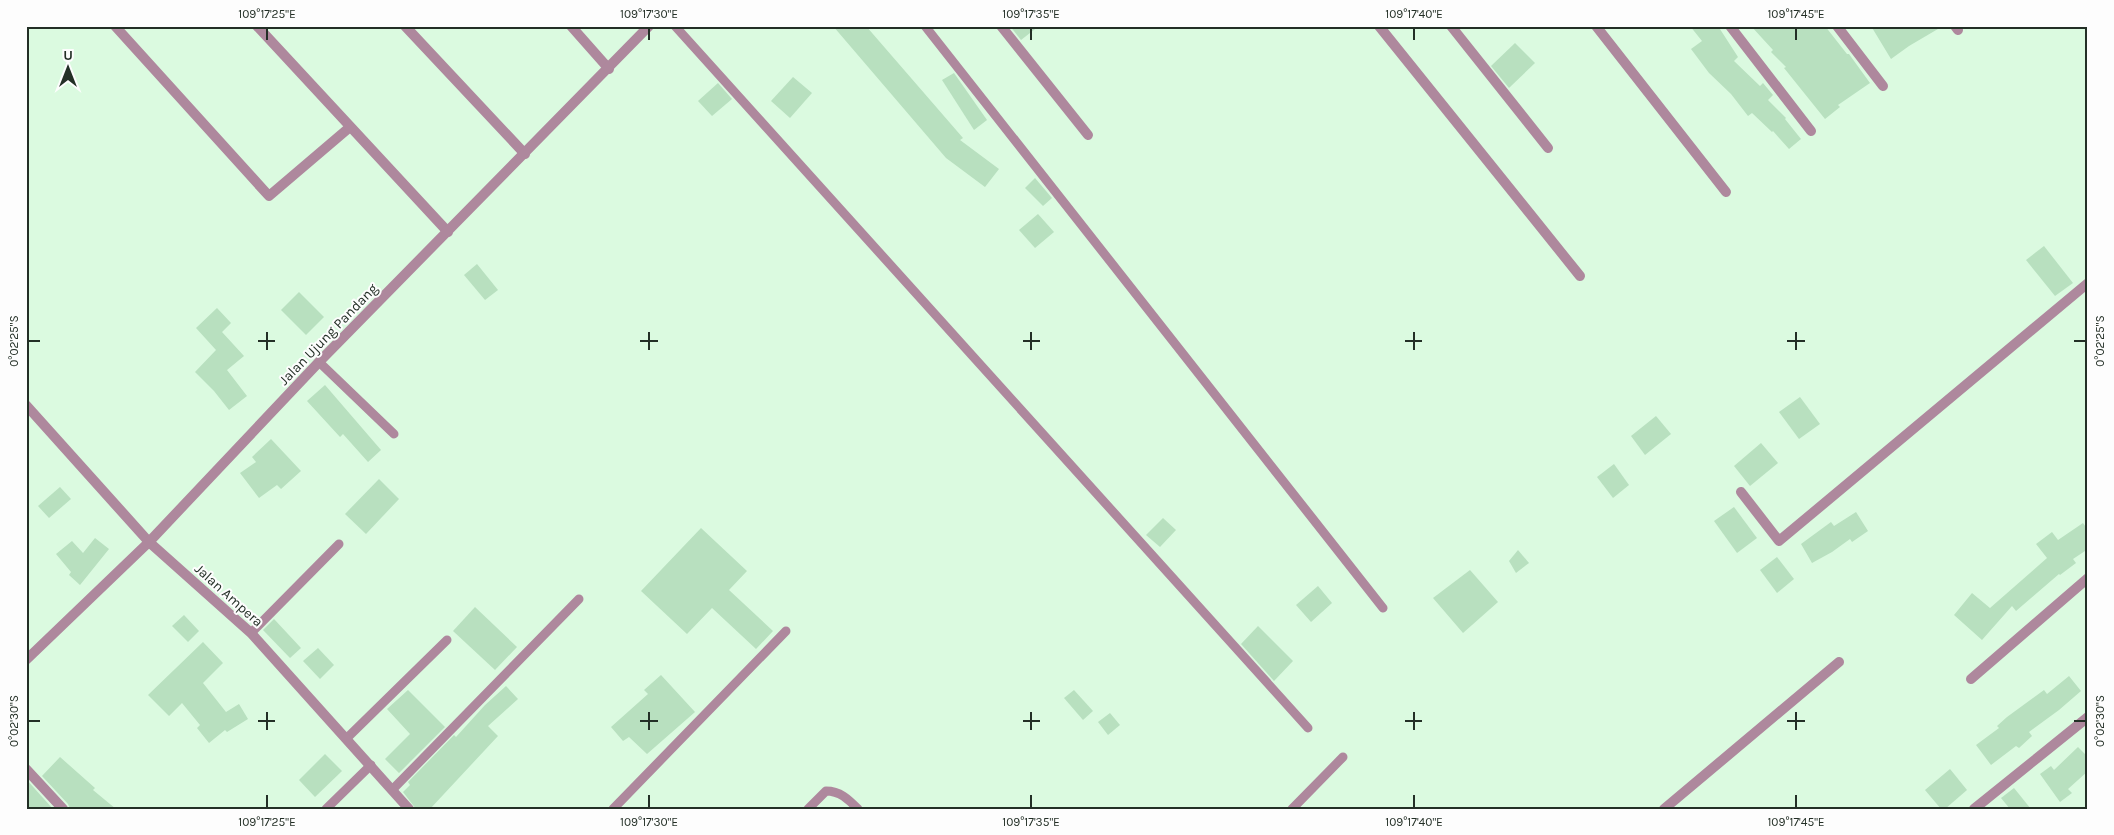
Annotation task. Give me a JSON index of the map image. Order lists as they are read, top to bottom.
{
  "streets": {
    "street": ["Jalan Ujung Pandang", "Jalan Ampera"]
  },
  "crossings": [
    ["Jalan Ujung Pandang", "Jalan Ampera"]
  ],
  "north": "top",
  "coordinates": [
    "109°17'25\"E",
    "109°17'30\"E",
    "109°17'35\"E",
    "109°17'40\"E",
    "109°17'45\"E",
    "0°02'25\"S",
    "0°02'30\"S"
  ]
}
